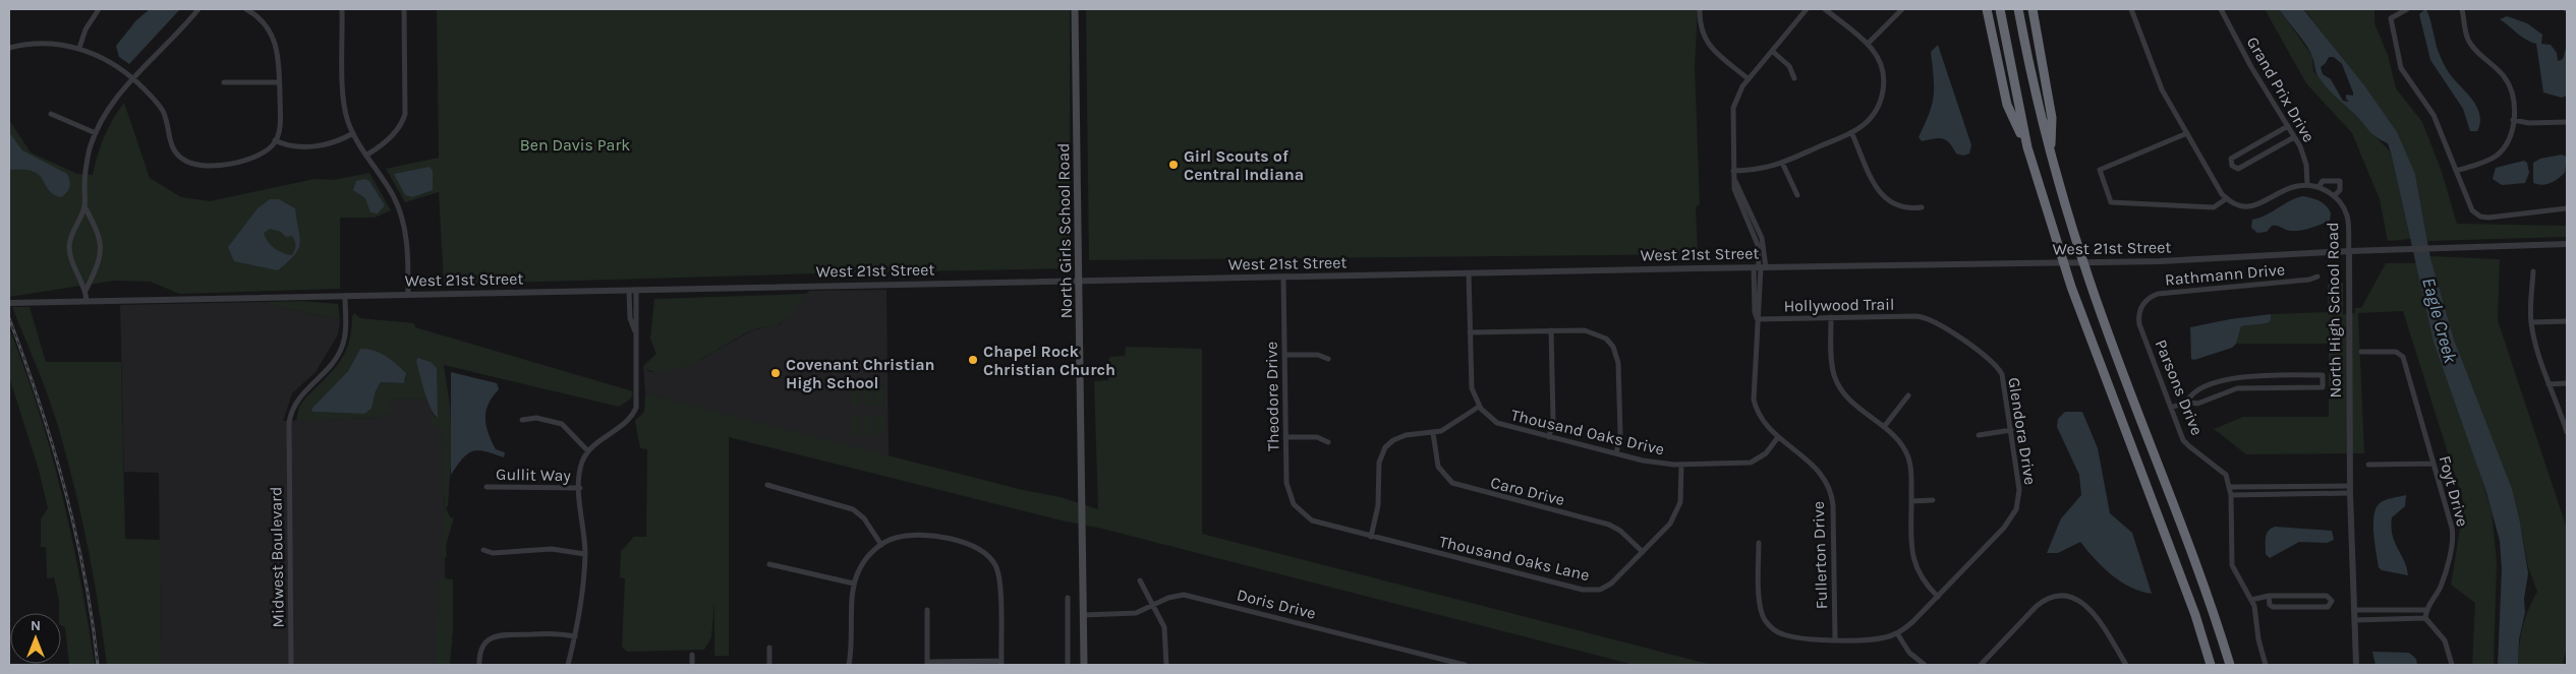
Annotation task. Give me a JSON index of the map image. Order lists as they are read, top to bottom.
{
  "streets": {
    "main road": ["North Girls School Road"],
    "street": [
      "Grand Prix Drive",
      "West 21st Street",
      "Rathmann Drive",
      "Hollywood Trail",
      "North High School Road",
      "Parsons Drive",
      "Theodore Drive",
      "Glendora Drive",
      "Thousand Oaks Drive",
      "Gullit Way",
      "Caro Drive",
      "Foyt Drive",
      "Fullerton Drive",
      "Midwest Boulevard",
      "Thousand Oaks Lane",
      "Doris Drive"
    ]
  },
  "crossings": [
    ["North Girls School Road", "West 21st Street"],
    ["North Girls School Road", "Doris Drive"],
    ["West 21st Street", "North High School Road"],
    ["West 21st Street", "Theodore Drive"],
    ["West 21st Street", "Fullerton Drive"],
    ["West 21st Street", "Midwest Boulevard"],
    ["Rathmann Drive", "Parsons Drive"],
    ["Hollywood Trail", "Glendora Drive"],
    ["Hollywood Trail", "Fullerton Drive"],
    ["Theodore Drive", "Thousand Oaks Lane"],
    ["Glendora Drive", "Fullerton Drive"],
    ["Thousand Oaks Drive", "Fullerton Drive"],
    ["Thousand Oaks Drive", "Thousand Oaks Lane"],
    ["Caro Drive", "Thousand Oaks Lane"]
  ],
  "water": ["Eagle Creek"],
  "parks": ["Ben Davis Park"],
  "places": ["Girl Scouts of Central Indiana", "Chapel Rock Christian Church", "Covenant Christian High School"],
  "north": "top"
}
